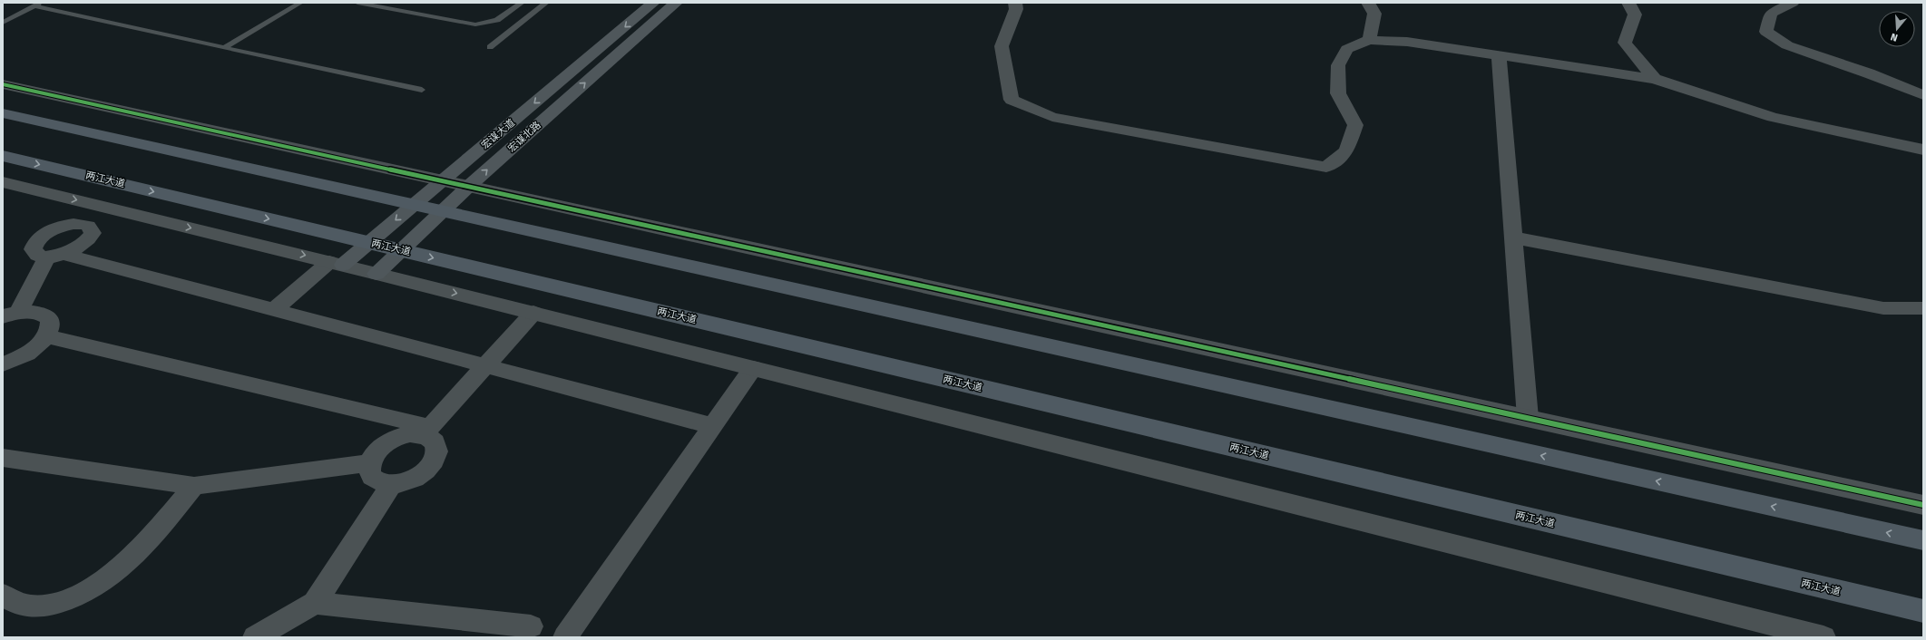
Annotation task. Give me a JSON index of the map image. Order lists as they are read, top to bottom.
{
  "streets": {
    "highway": ["两江大道"],
    "main road": ["宏谋大道", "宏谋北路"]
  },
  "crossings": [
    ["宏谋大道", "两江大道"],
    ["宏谋北路", "两江大道"]
  ],
  "one_way": ["宏谋大道", "宏谋北路"],
  "north": "bottom"
}
